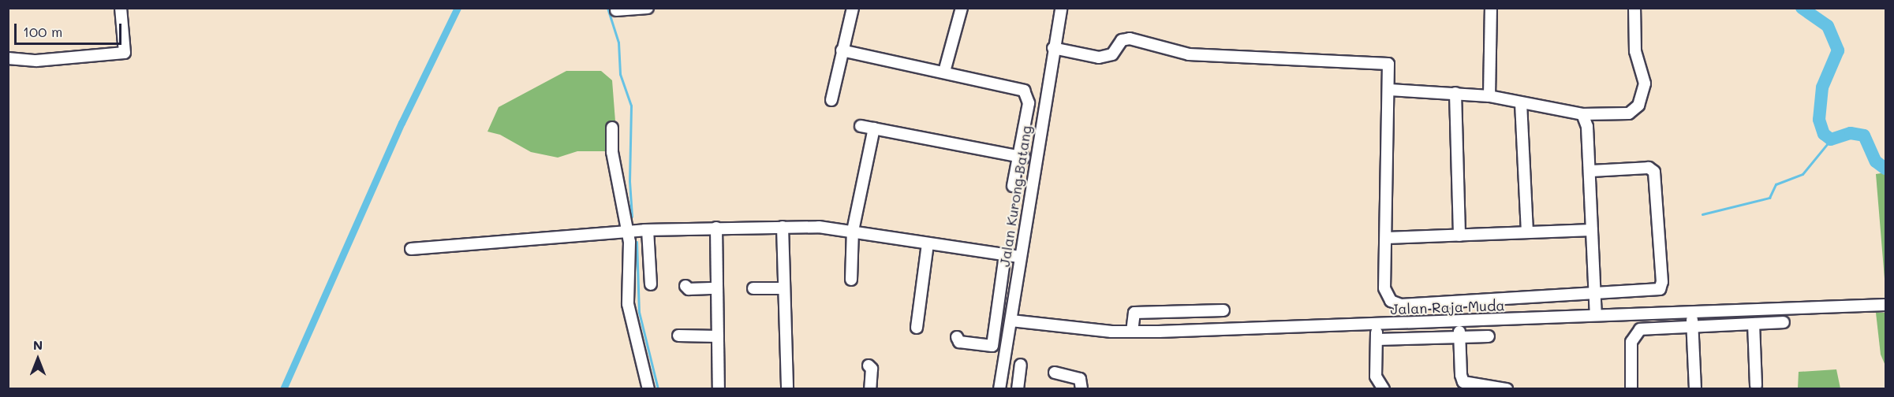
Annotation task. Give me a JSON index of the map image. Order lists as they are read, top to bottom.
{
  "streets": {
    "street": ["Jalan Kurong Batang", "Jalan Raja Muda"]
  },
  "crossings": [
    ["Jalan Kurong Batang", "Jalan Raja Muda"]
  ],
  "scale_bar": "100 m",
  "north": "top"
}
